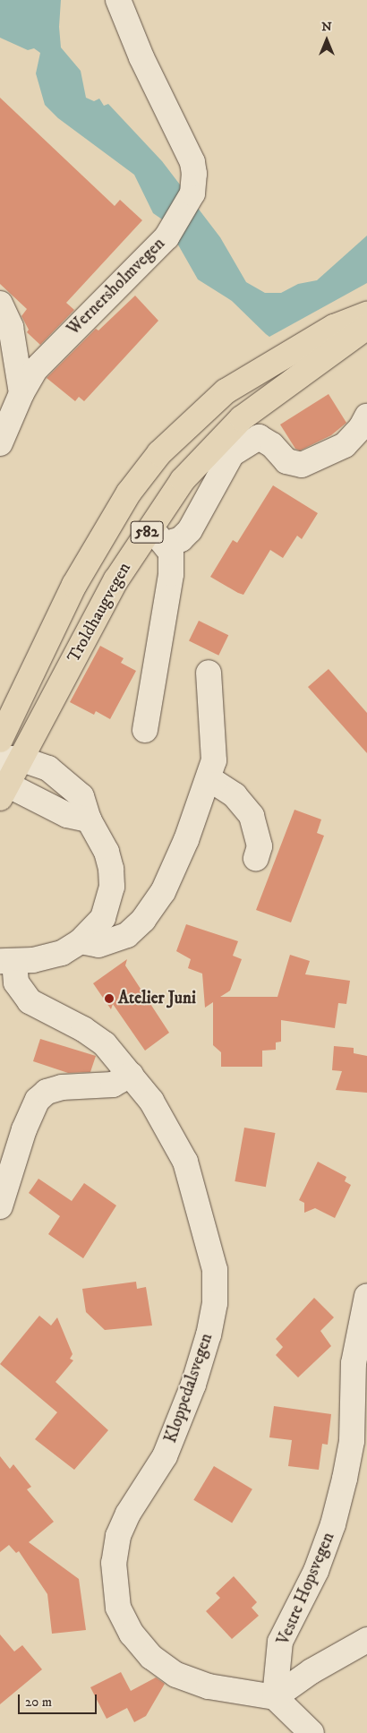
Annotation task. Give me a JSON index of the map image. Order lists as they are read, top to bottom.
{
  "streets": {
    "main road": ["582", "Troldhaugvegen"],
    "street": ["Wernersholmvegen", "Kloppedalsvegen", "Vestre Hopsvegen"]
  },
  "crossings": [
    ["Kloppedalsvegen", "Vestre Hopsvegen"]
  ],
  "places": ["Atelier Juni"],
  "scale_bar": "20 m",
  "north": "top"
}
